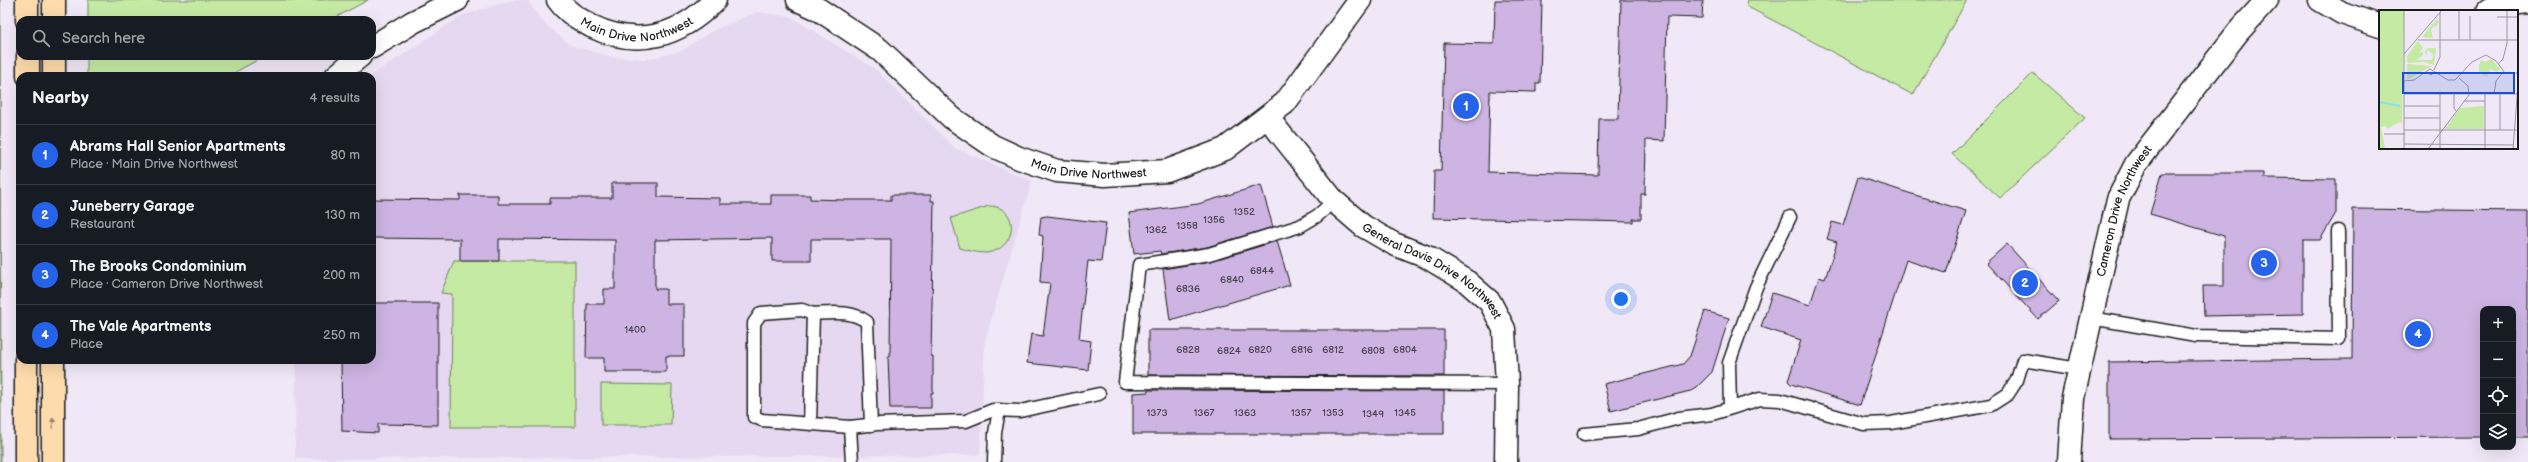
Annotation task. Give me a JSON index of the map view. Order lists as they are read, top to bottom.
{
  "streets": {
    "street": ["Main Drive Northwest", "Cameron Drive Northwest", "General Davis Drive Northwest"]
  },
  "crossings": [
    ["Main Drive Northwest", "General Davis Drive Northwest"]
  ],
  "house_numbers": [
    "1352",
    "1356",
    "1358",
    "1362",
    "6844",
    "6840",
    "6836",
    "1400",
    "6828",
    "6820",
    "6816",
    "6812",
    "6804",
    "6824",
    "6808",
    "1373",
    "1367",
    "1363",
    "1357",
    "1353",
    "1345",
    "1349"
  ],
  "page": {
    "search": "Search here",
    "heading": ["Nearby", "4 results"],
    "pins": [
      "1",
      "3",
      "2",
      "4"
    ],
    "list": [
      {
        "mark": "1",
        "name": "Abrams Hall Senior Apartments",
        "note": "Place · Main Drive Northwest",
        "value": "80 m"
      },
      {
        "mark": "2",
        "name": "Juneberry Garage",
        "note": "Restaurant",
        "value": "130 m"
      },
      {
        "mark": "3",
        "name": "The Brooks Condominium",
        "note": "Place · Cameron Drive Northwest",
        "value": "200 m"
      },
      {
        "mark": "4",
        "name": "The Vale Apartments",
        "note": "Place",
        "value": "250 m"
      }
    ],
    "map_buttons": ["+", "−"]
  }
}
